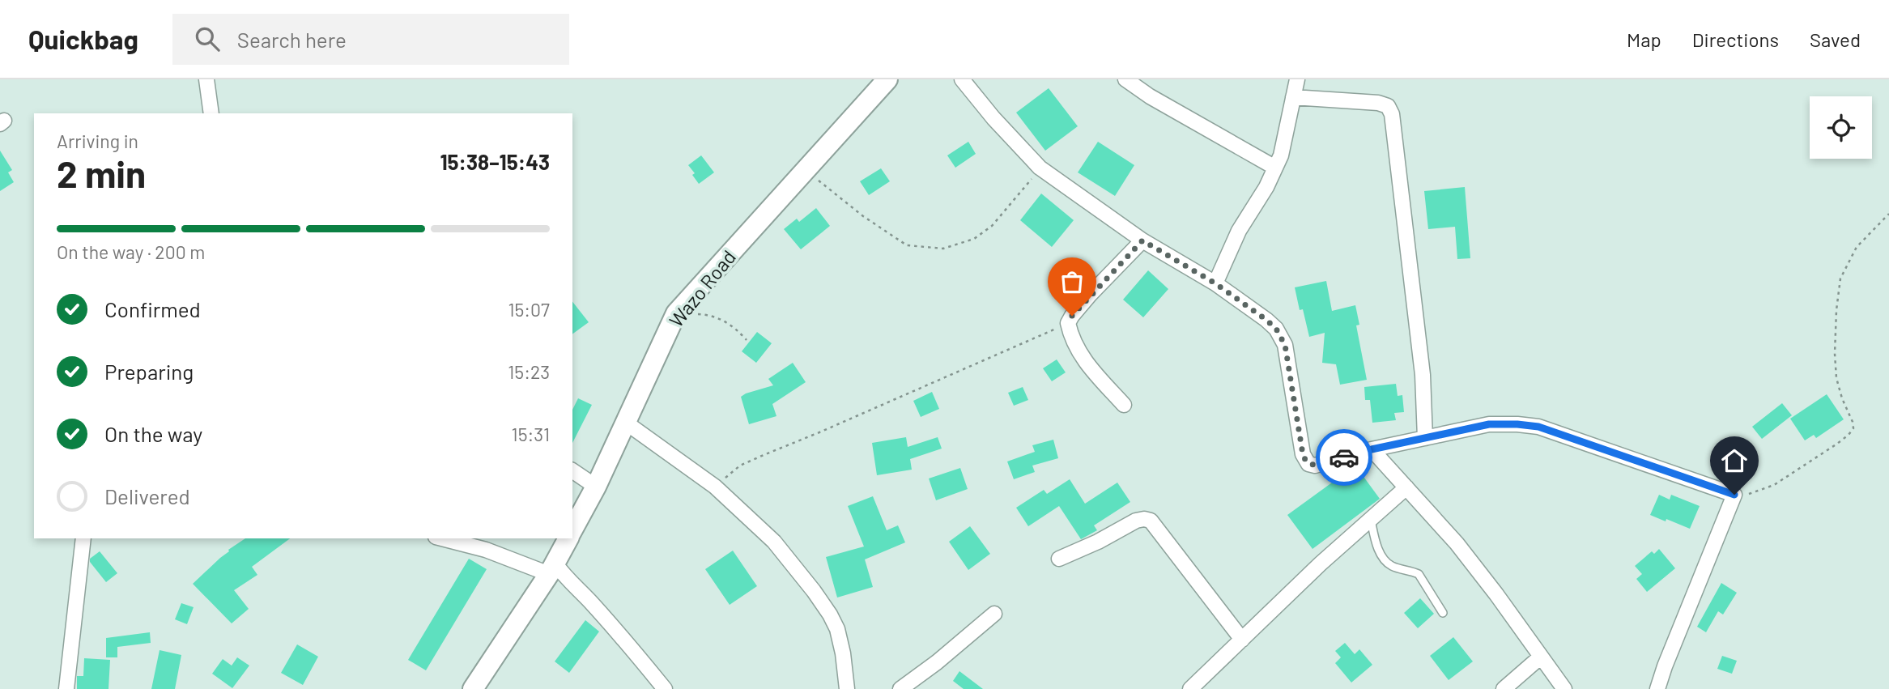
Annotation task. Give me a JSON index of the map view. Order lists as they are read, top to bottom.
{
  "streets": {
    "main road": ["Wazo Road"]
  },
  "page": {
    "header": "Quickbag",
    "search": "Search here",
    "nav": ["Map", "Directions", "Saved"],
    "heading": ["2 min", "Arriving in", "15:38–15:43"],
    "bar": "On the way · 200 m",
    "list": [
      ["Confirmed", "15:07"],
      ["Preparing", "15:23"],
      ["On the way", "15:31"],
      "Delivered"
    ]
  }
}
